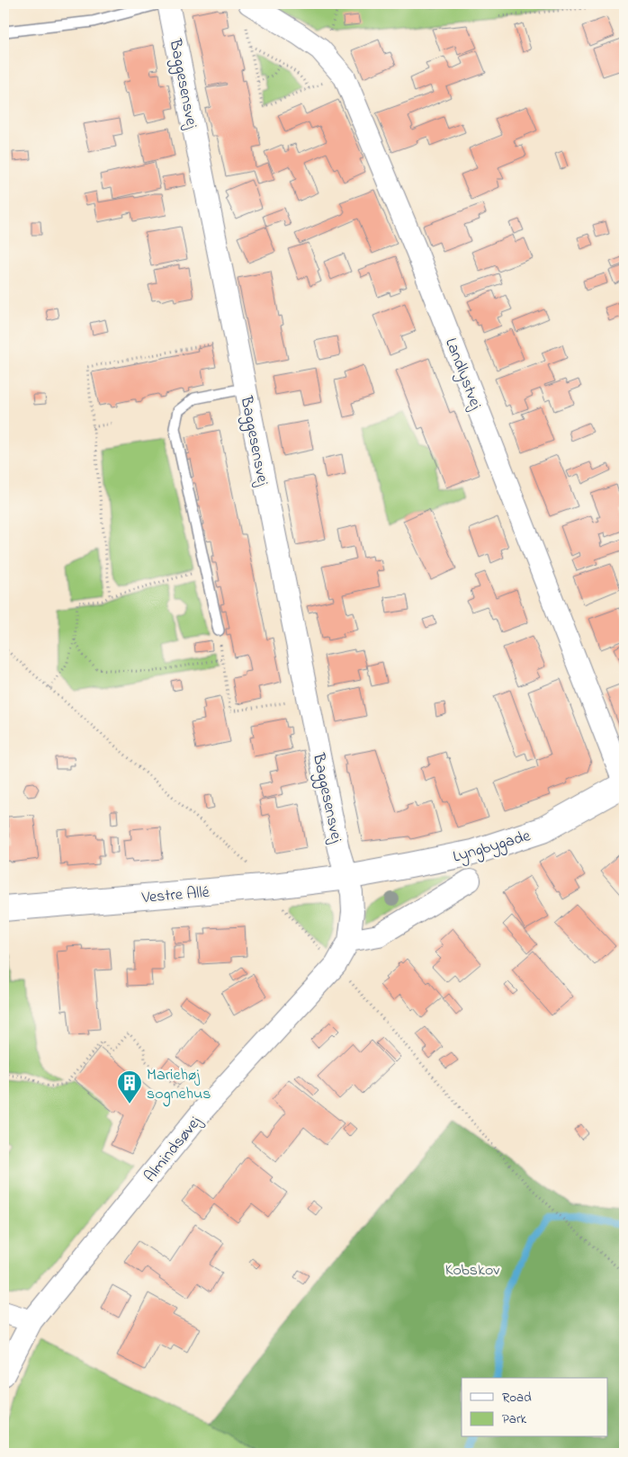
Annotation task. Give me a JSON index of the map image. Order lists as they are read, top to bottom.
{
  "streets": {
    "street": [
      "Baggesensvej",
      "Landlystvej",
      "Lyngbygade",
      "Vestre Allé",
      "Almindsøvej"
    ]
  },
  "crossings": [
    ["Baggesensvej", "Lyngbygade"],
    ["Baggesensvej", "Vestre Allé"],
    ["Baggesensvej", "Almindsøvej"],
    ["Landlystvej", "Lyngbygade"],
    ["Lyngbygade", "Vestre Allé"],
    ["Lyngbygade", "Almindsøvej"],
    ["Vestre Allé", "Almindsøvej"]
  ],
  "parks": ["Kobskov"],
  "places": {
    "building": ["Mariehøj sognehus"]
  },
  "legend": ["Road", "Park"]
}
